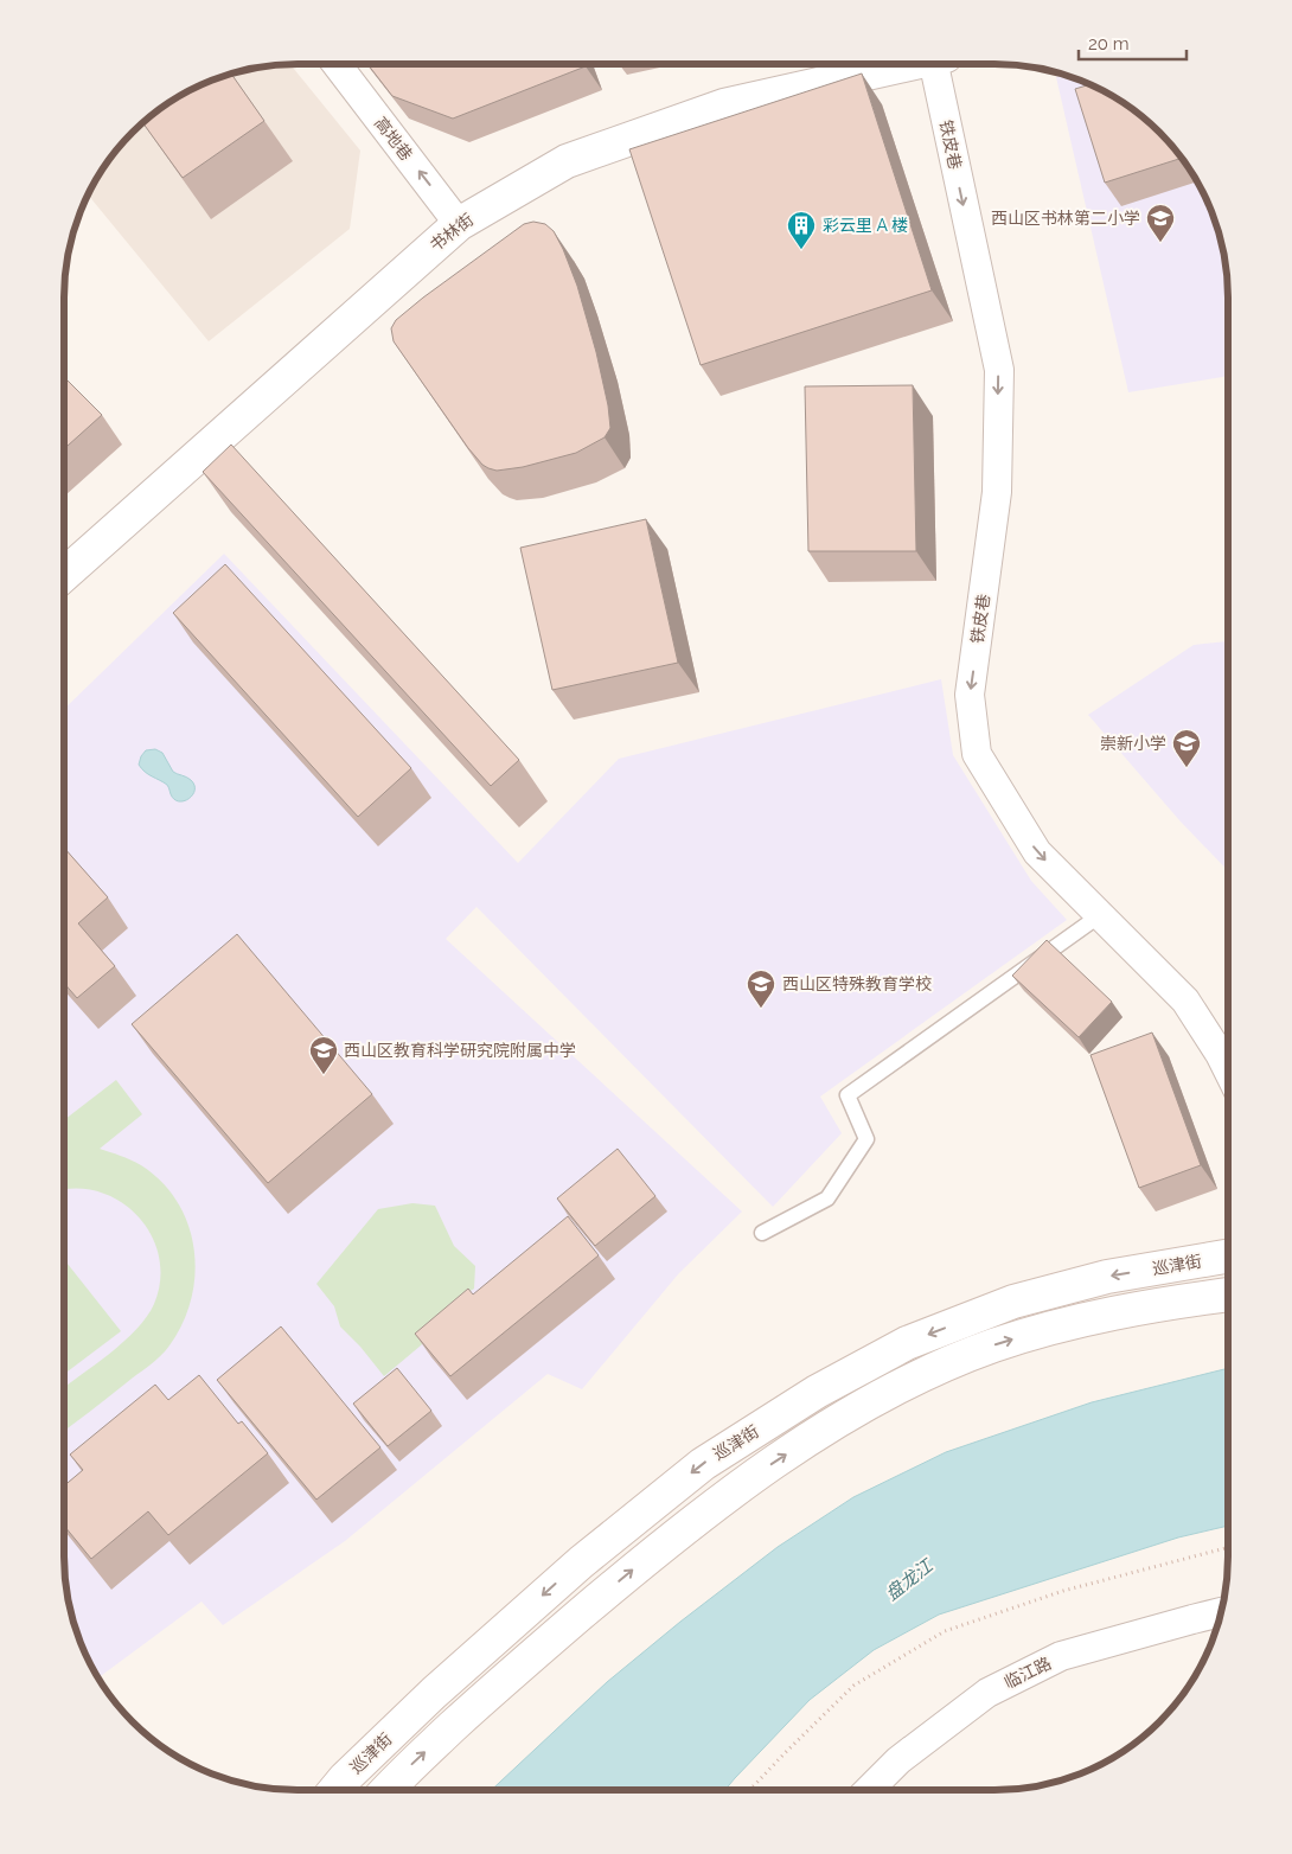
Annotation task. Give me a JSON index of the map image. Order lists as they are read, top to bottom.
{
  "streets": {
    "main road": ["书林街", "巡津街"],
    "street": ["高地巷", "铁皮巷", "临江路"]
  },
  "crossings": [
    ["高地巷", "书林街"]
  ],
  "one_way": ["高地巷", "铁皮巷"],
  "water": ["盘龙江"],
  "places": {
    "school or university": [
      "西山区书林第二小学",
      "崇新小学",
      "西山区特殊教育学校",
      "西山区教育科学研究院附属中学"
    ],
    "building": ["彩云里 A 楼"]
  },
  "scale_bar": "20 m"
}
